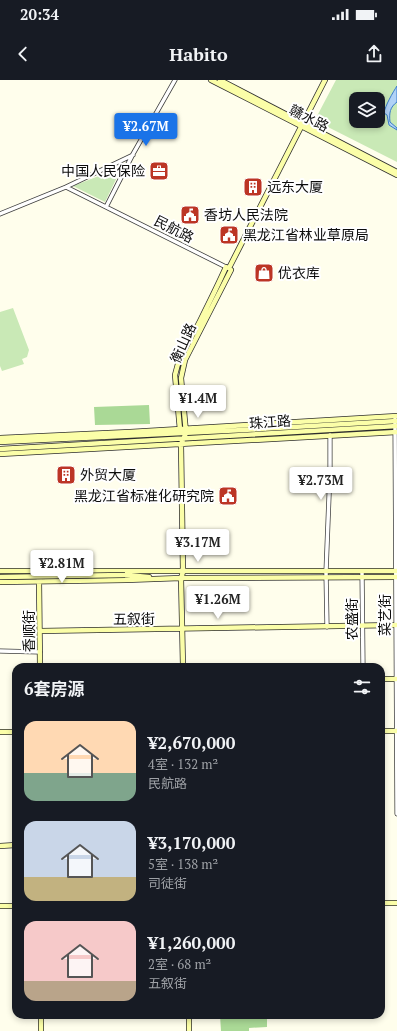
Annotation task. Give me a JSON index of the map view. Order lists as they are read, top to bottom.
{
  "streets": {
    "main road": [
      "赣水路",
      "衡山路",
      "珠江路",
      "五叙街",
      "香顺街"
    ],
    "street": ["民航路", "菜艺街", "农盛街"]
  },
  "crossings": [
    ["赣水路", "衡山路"],
    ["民航路", "衡山路"],
    ["衡山路", "珠江路"],
    ["珠江路", "菜艺街"],
    ["菜艺街", "五叙街"],
    ["五叙街", "农盛街"],
    ["五叙街", "香顺街"]
  ],
  "places": {
    "office": ["中国人民保险"],
    "building": ["远东大厦", "外贸大厦"],
    "public building": ["香坊人民法院", "黑龙江省林业草原局", "黑龙江省标准化研究院"],
    "shop": ["优衣库"]
  },
  "page": {
    "status": "20:34",
    "header": "Habito",
    "price": [
      "¥2.67M",
      "¥1.4M",
      "¥2.73M",
      "¥3.17M",
      "¥2.81M",
      "¥1.26M"
    ],
    "heading": "6套房源",
    "list": [
      {
        "name": "¥2,670,000",
        "note": "4室 · 132 m² · 民航路"
      },
      {
        "name": "¥3,170,000",
        "note": "5室 · 138 m² · 司徒街"
      },
      {
        "name": "¥1,260,000",
        "note": "2室 · 68 m² · 五叙街"
      }
    ]
  }
}
